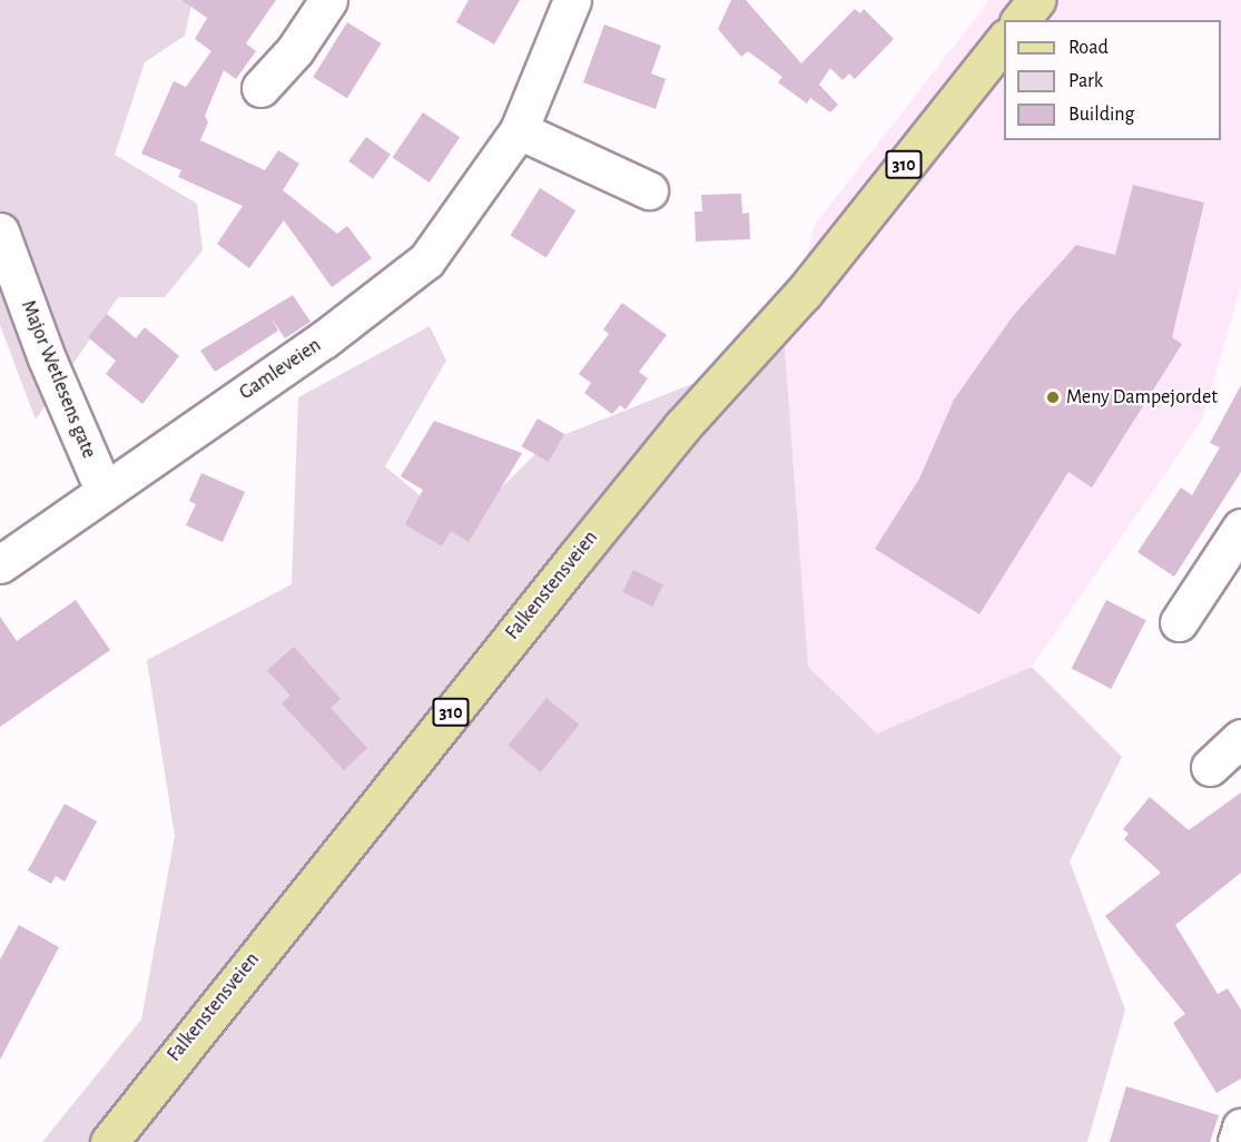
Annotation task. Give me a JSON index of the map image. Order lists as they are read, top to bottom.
{
  "streets": {
    "main road": ["310", "Falkenstensveien"],
    "street": ["Gamleveien", "Major Wetlesens gate"]
  },
  "crossings": [
    ["Gamleveien", "Major Wetlesens gate"]
  ],
  "places": ["Meny Dampejordet"],
  "legend": ["Road", "Park", "Building"]
}
